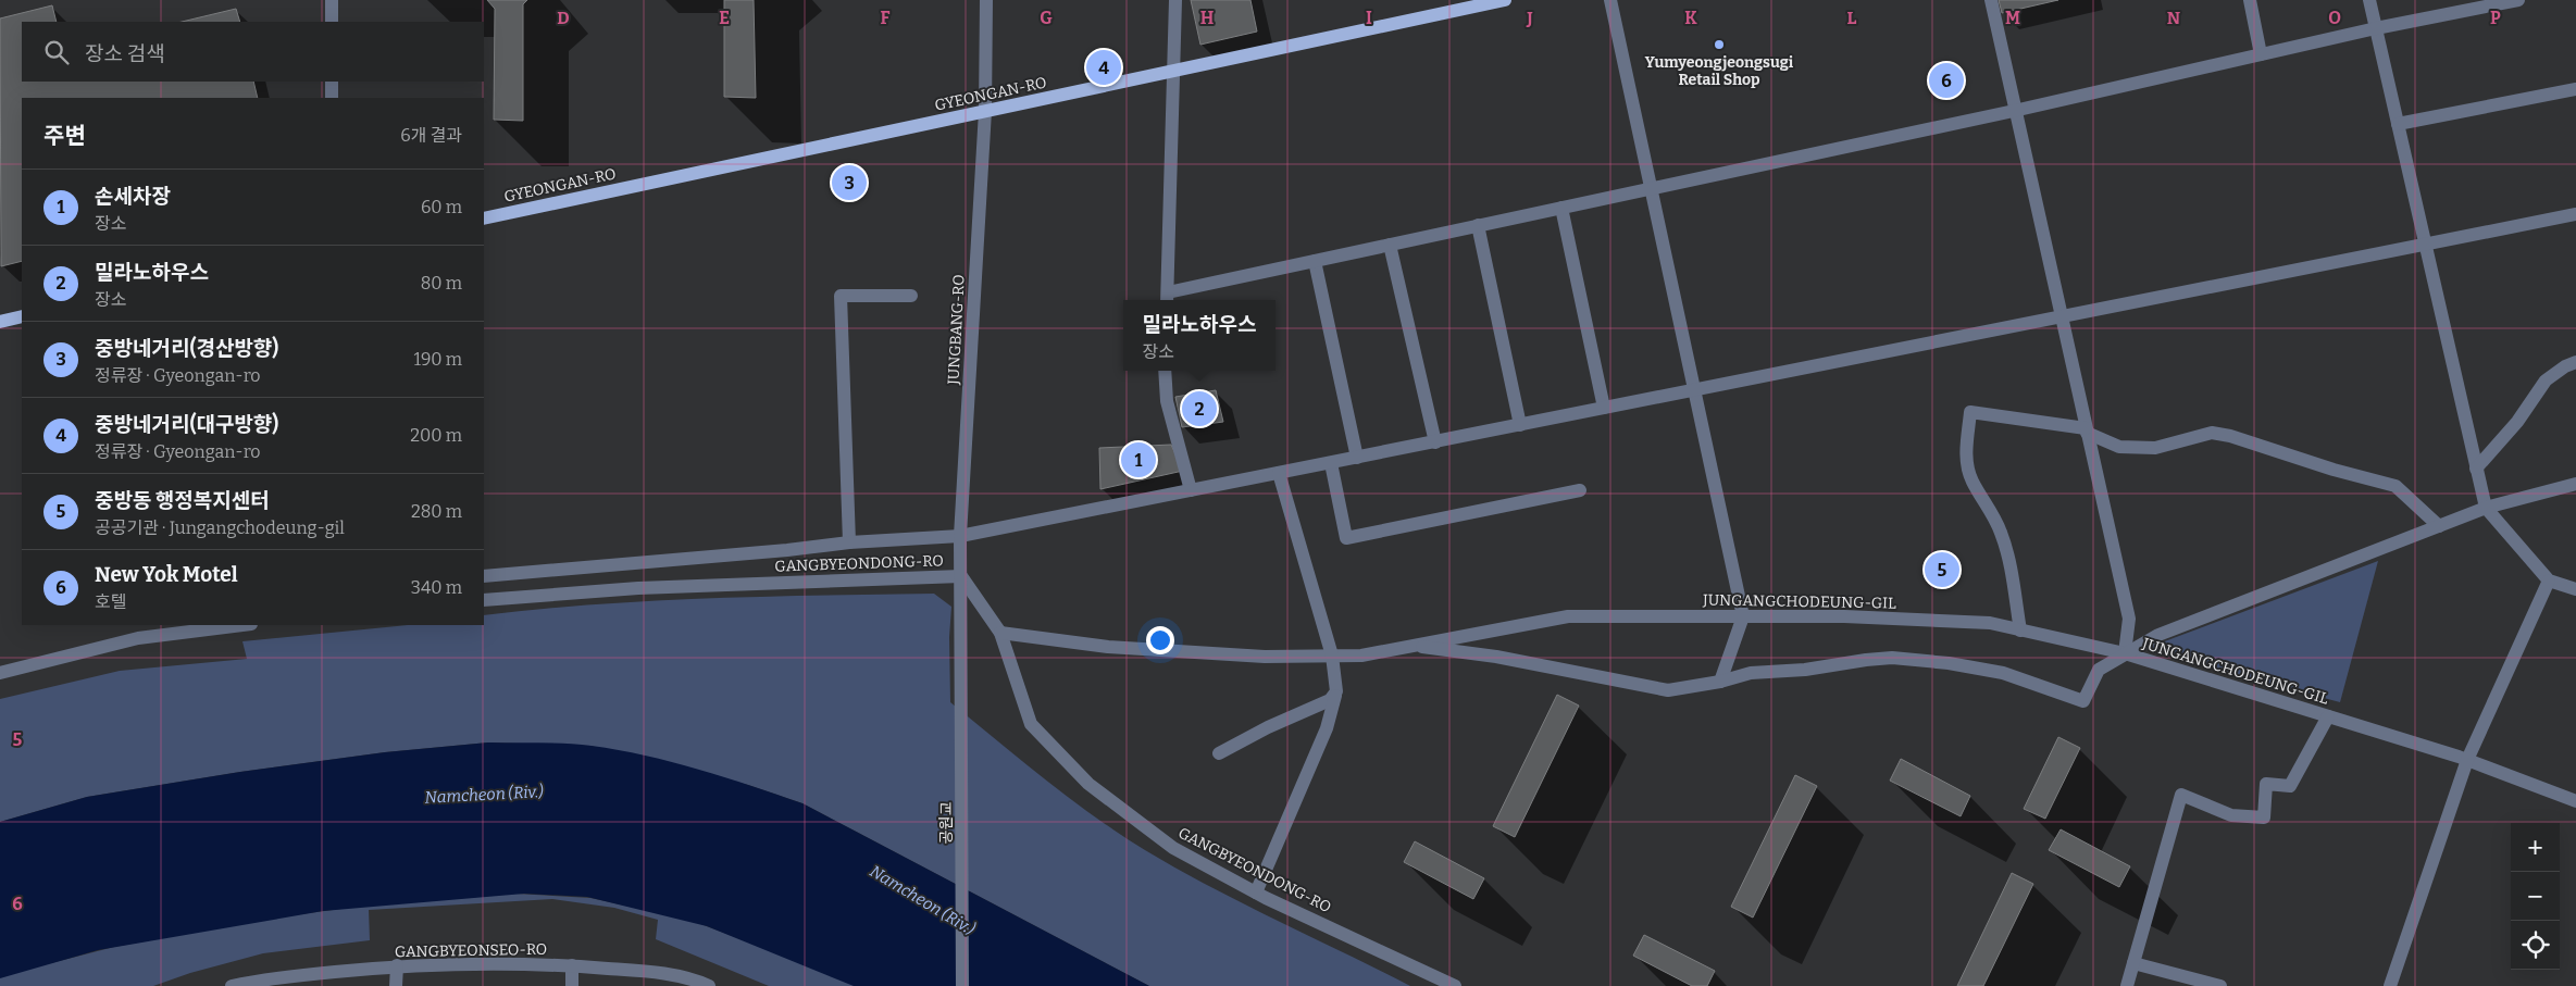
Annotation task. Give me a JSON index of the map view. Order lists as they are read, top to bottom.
{
  "streets": {
    "main road": ["GYEONGAN-RO"],
    "street": [
      "JUNGBANG-RO",
      "GANGBYEONDONG-RO",
      "JUNGANGCHODEUNG-GIL",
      "공원교",
      "GANGBYEONSEO-RO"
    ]
  },
  "crossings": [
    ["GYEONGAN-RO", "JUNGBANG-RO"],
    ["JUNGBANG-RO", "GANGBYEONDONG-RO"],
    ["JUNGBANG-RO", "공원교"],
    ["GANGBYEONDONG-RO", "JUNGANGCHODEUNG-GIL"]
  ],
  "water": ["Namcheon (Riv.)"],
  "places": ["Yumyeongjeongsugi Retail Shop"],
  "page": {
    "search": "장소 검색",
    "pins": [
      "4",
      "6",
      "3",
      "2",
      "1",
      "5"
    ],
    "heading": ["주변", "6개 결과"],
    "list": [
      {
        "mark": "1",
        "name": "손세차장",
        "note": "장소",
        "value": "60 m"
      },
      {
        "mark": "2",
        "name": "밀라노하우스",
        "note": "장소",
        "value": "80 m"
      },
      {
        "mark": "3",
        "name": "중방네거리(경산방향)",
        "note": "정류장 · Gyeongan-ro",
        "value": "190 m"
      },
      {
        "mark": "4",
        "name": "중방네거리(대구방향)",
        "note": "정류장 · Gyeongan-ro",
        "value": "200 m"
      },
      {
        "mark": "5",
        "name": "중방동 행정복지센터",
        "note": "공공기관 · Jungangchodeung-gil",
        "value": "280 m"
      },
      {
        "mark": "6",
        "name": "New Yok Motel",
        "note": "호텔",
        "value": "340 m"
      }
    ],
    "popup": ["밀라노하우스", "장소"],
    "map_buttons": ["+", "−"]
  },
  "grid": {
    "columns": [
      "D",
      "E",
      "F",
      "G",
      "H",
      "I",
      "J",
      "K",
      "L",
      "M",
      "N",
      "O",
      "P"
    ],
    "rows": ["5", "6"]
  }
}
